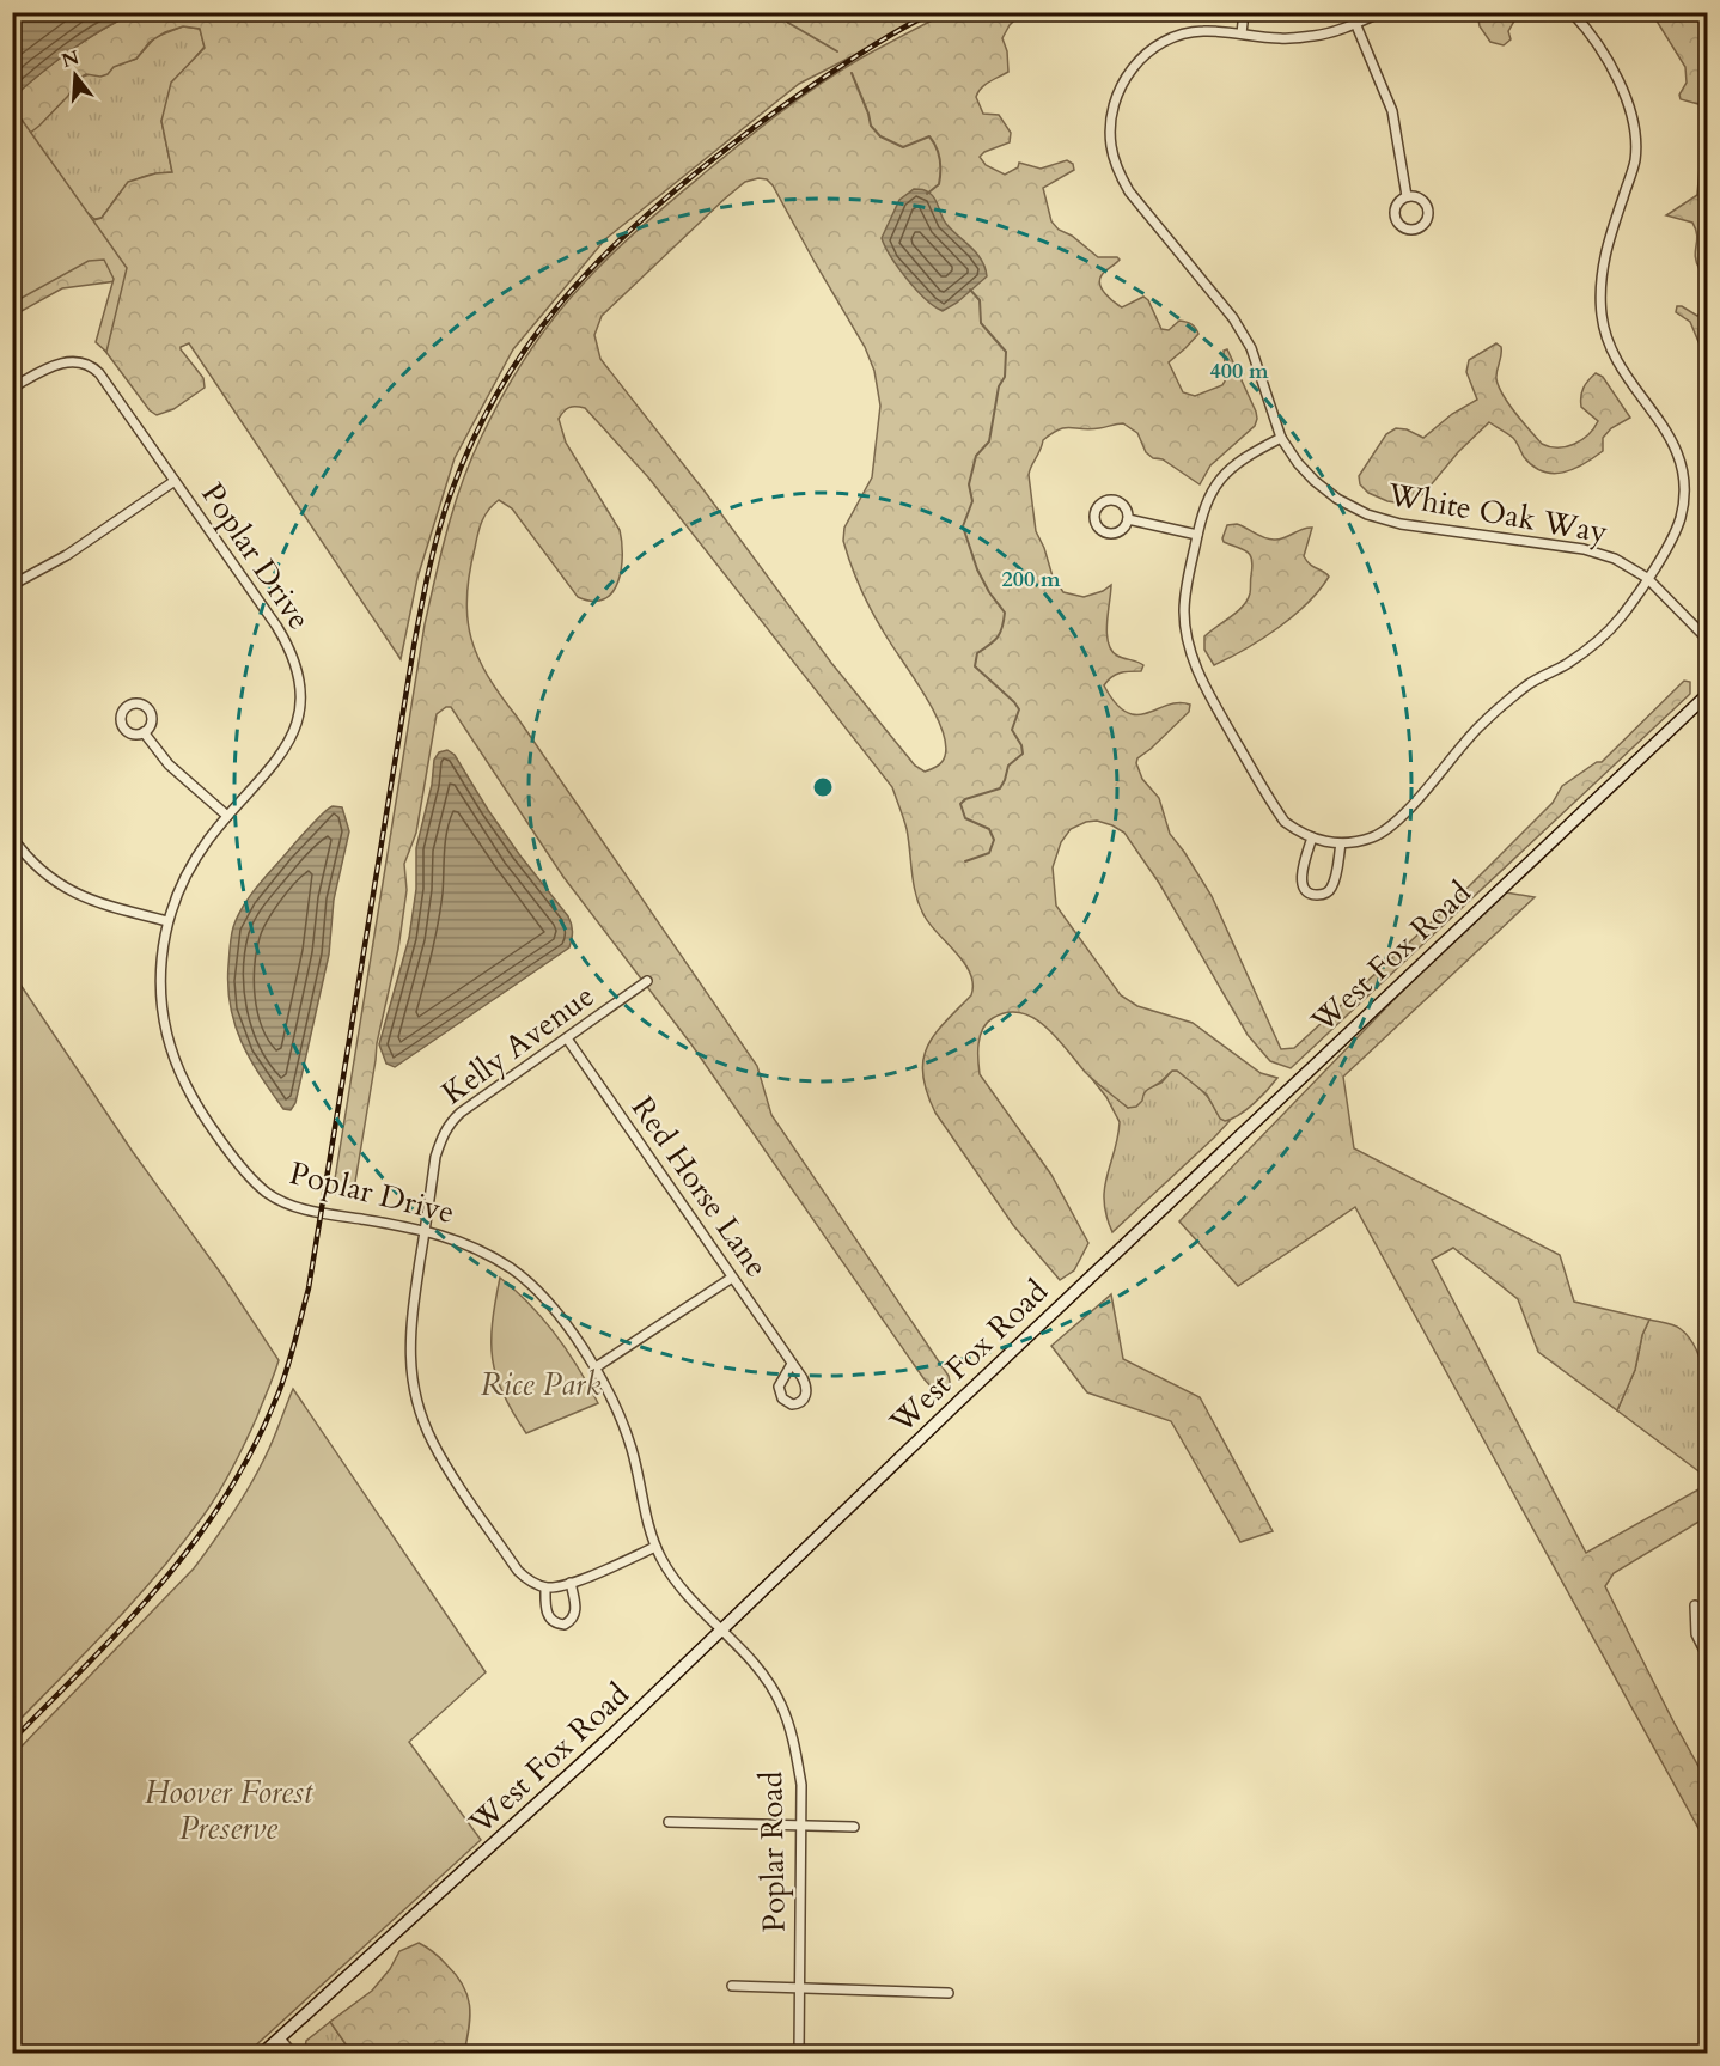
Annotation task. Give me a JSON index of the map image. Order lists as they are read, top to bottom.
{
  "streets": {
    "street": [
      "White Oak Way",
      "Poplar Drive",
      "West Fox Road",
      "Kelly Avenue",
      "Red Horse Lane",
      "Poplar Road"
    ]
  },
  "crossings": [
    ["Poplar Drive", "West Fox Road"],
    ["Poplar Drive", "Kelly Avenue"],
    ["Poplar Drive", "Poplar Road"],
    ["West Fox Road", "Poplar Road"],
    ["Kelly Avenue", "Red Horse Lane"]
  ],
  "parks": ["Rice Park", "Hoover Forest Preserve"],
  "north": "top",
  "rings": ["400 m", "200 m"]
}
